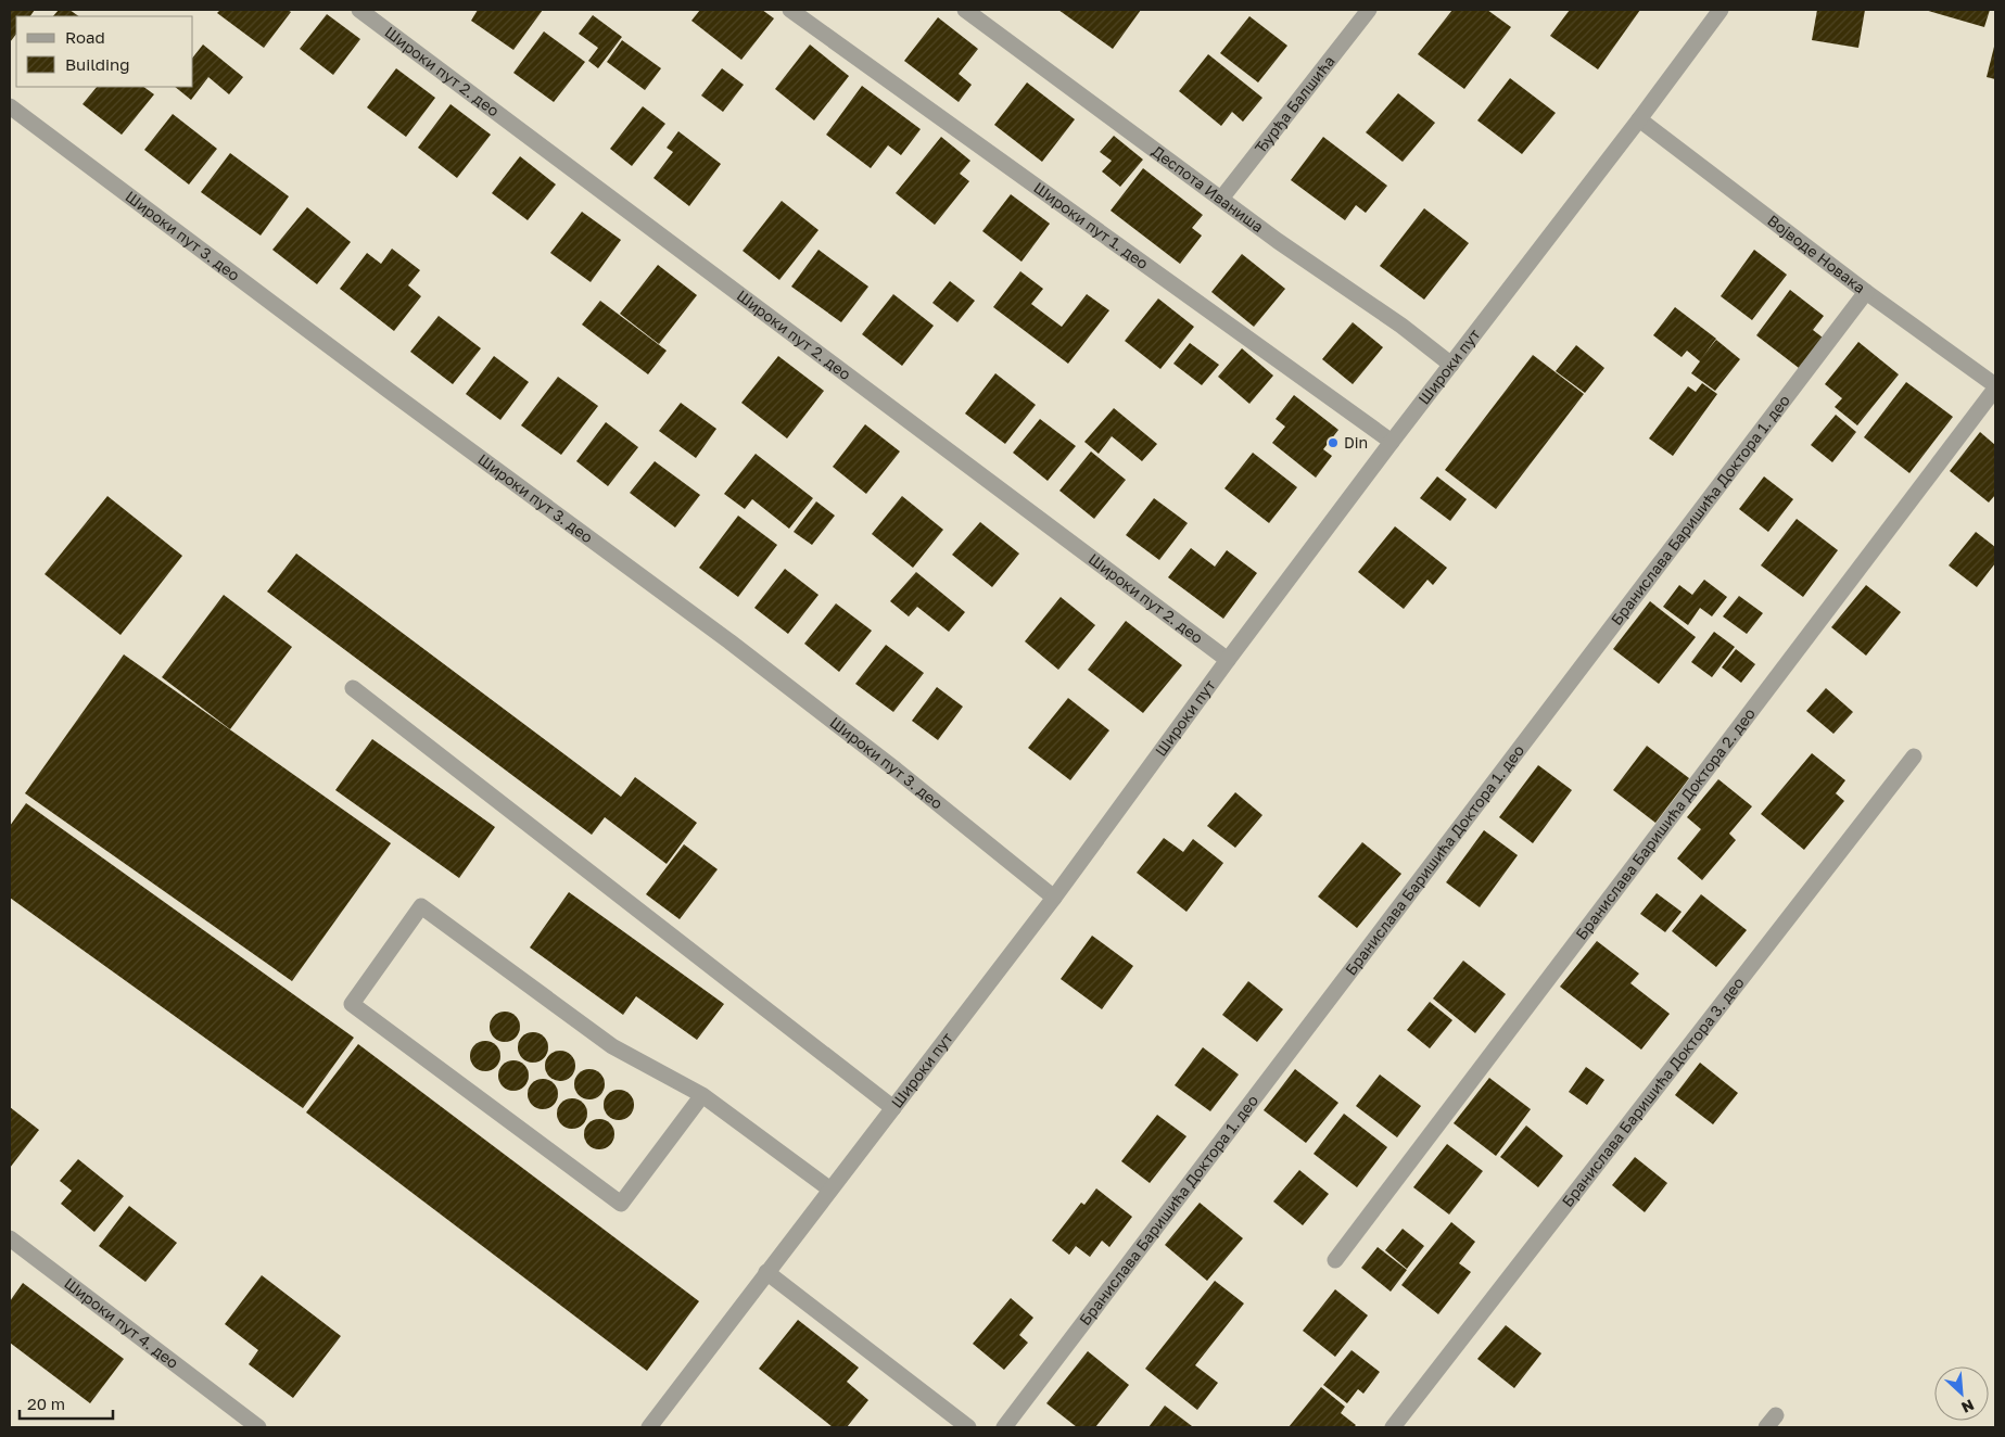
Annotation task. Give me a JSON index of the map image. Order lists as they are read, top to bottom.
{
  "streets": {
    "street": [
      "Широки пут 2. део",
      "Ђурђа Балшића",
      "Деспота Иваниша",
      "Широки пут 1. део",
      "Широки пут 3. део",
      "Војводе Новака",
      "Широки пут",
      "Бранислава Баришића Доктора 1. део",
      "Бранислава Баришића Доктора 2. део",
      "Бранислава Баришића Доктора 3. део",
      "Широки пут 4. део"
    ]
  },
  "crossings": [
    ["Широки пут 2. део", "Широки пут"],
    ["Ђурђа Балшића", "Деспота Иваниша"],
    ["Деспота Иваниша", "Широки пут"],
    ["Широки пут 1. део", "Широки пут"],
    ["Широки пут 3. део", "Широки пут"],
    ["Војводе Новака", "Широки пут"],
    ["Војводе Новака", "Бранислава Баришића Доктора 1. део"],
    ["Војводе Новака", "Бранислава Баришића Доктора 2. део"]
  ],
  "places": ["Din"],
  "legend": ["Road", "Building"],
  "scale_bar": "20 m",
  "north": "bottom right"
}
